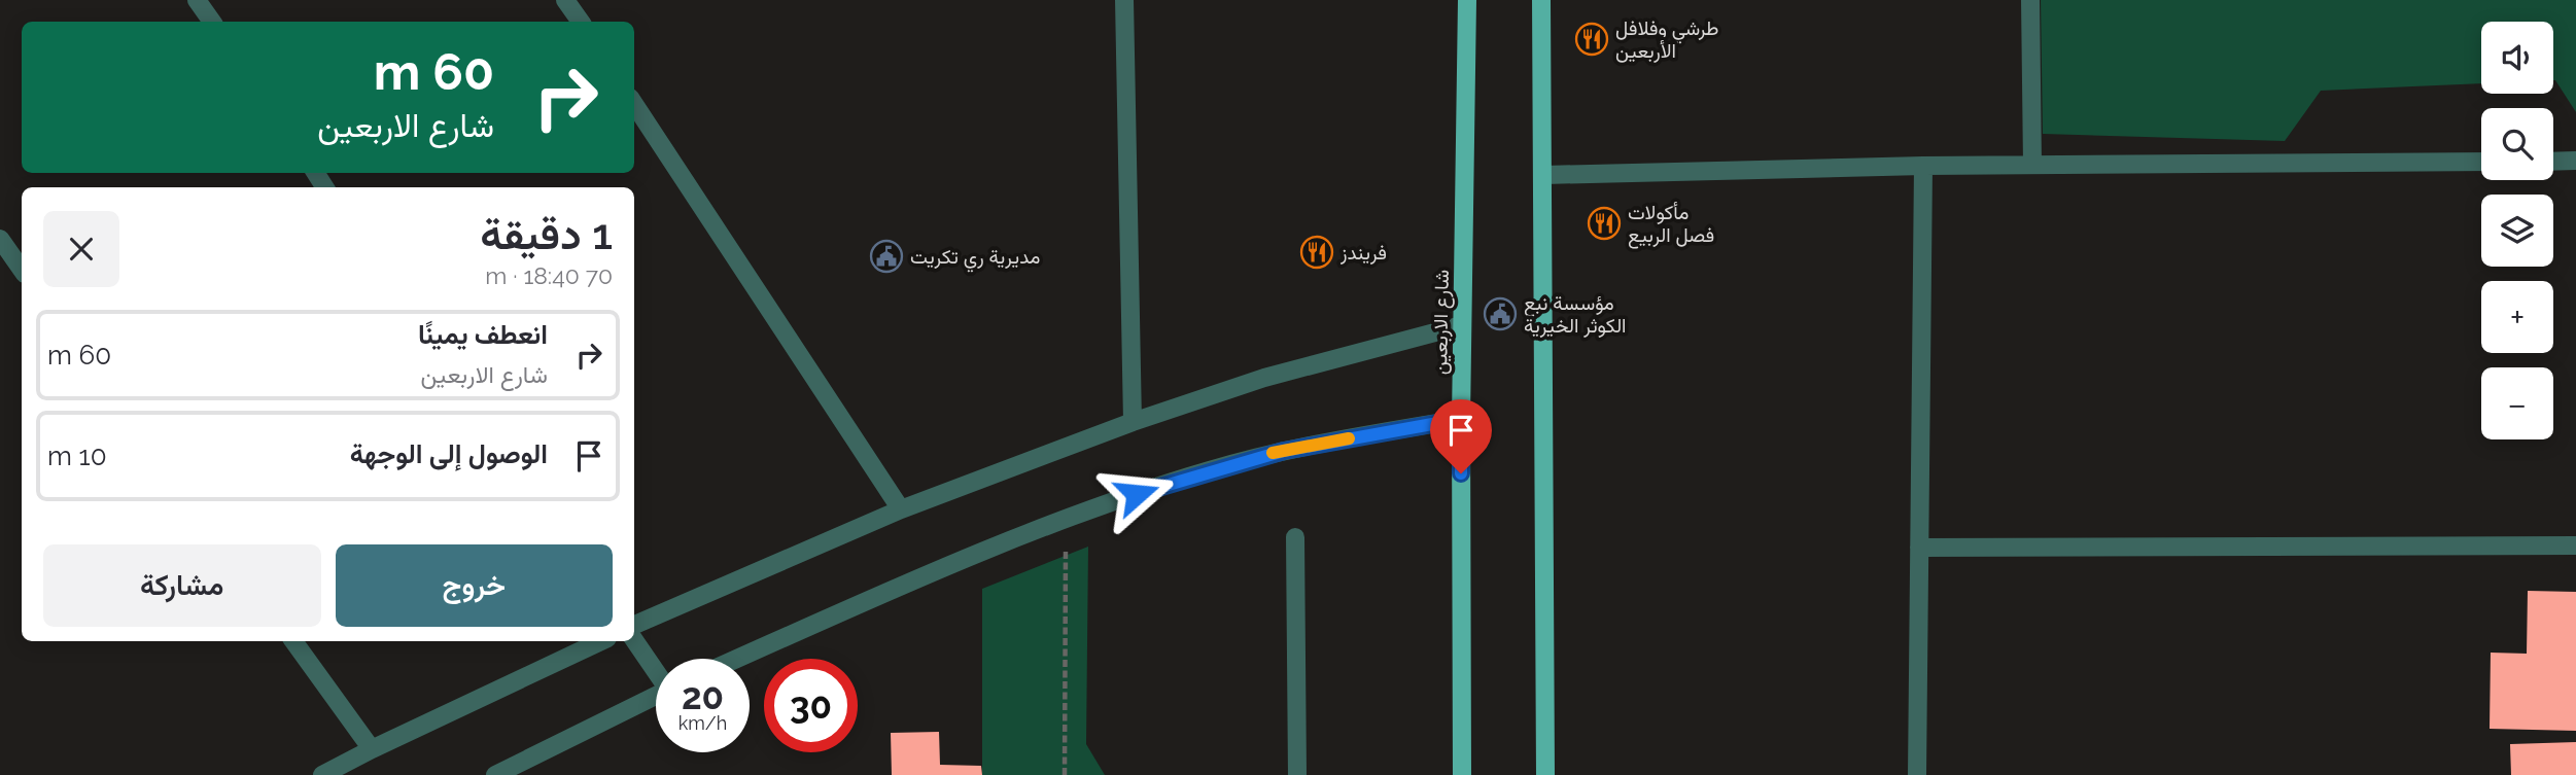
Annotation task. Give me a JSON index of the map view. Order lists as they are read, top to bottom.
{
  "streets": {
    "main road": ["شارع الاربعين"]
  },
  "places": {
    "restaurant": ["طرشي وفلافل الأربعين", "مأكولات فصل الربيع", "فريندز"],
    "public building": ["مديرية ري تكريت", "مؤسسة نبع الكوثر الخيرية"]
  },
  "page": {
    "map_buttons": ["+", "−"],
    "turn": ["60 m", "شارع الاربعين"],
    "heading": ["1 دقيقة", "70 m · 18:40"],
    "list": [
      {
        "name": "انعطف يمينًا",
        "note": "شارع الاربعين",
        "value": "60 m"
      },
      {
        "name": "الوصول إلى الوجهة",
        "value": "10 m"
      }
    ],
    "buttons": ["خروج", "مشاركة"],
    "speed": "20 km/h",
    "limit": "30"
  }
}
